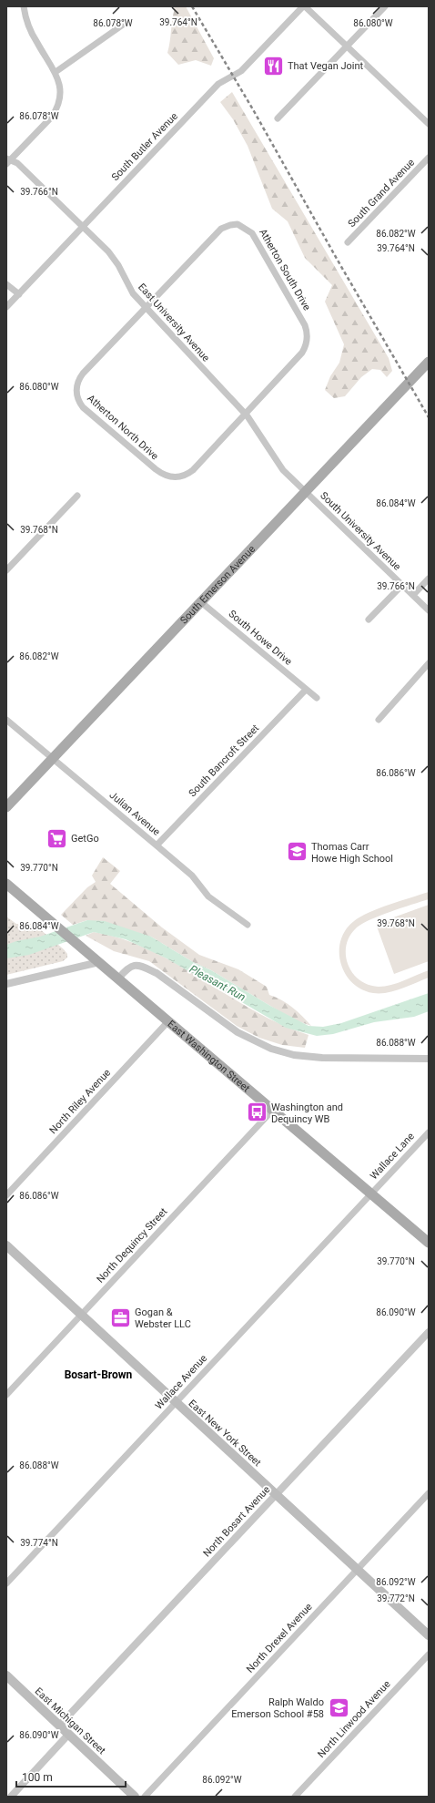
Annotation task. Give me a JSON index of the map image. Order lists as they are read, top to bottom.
{
  "streets": {
    "main road": [
      "South Emerson Avenue",
      "East Washington Street",
      "East New York Street",
      "East Michigan Street"
    ],
    "street": [
      "South Butler Avenue",
      "South Grand Avenue",
      "Atherton South Drive",
      "East University Avenue",
      "Atherton North Drive",
      "South University Avenue",
      "South Howe Drive",
      "South Bancroft Street",
      "Julian Avenue",
      "North Riley Avenue",
      "Wallace Lane",
      "North Dequincy Street",
      "Wallace Avenue",
      "North Bosart Avenue",
      "North Drexel Avenue",
      "North Linwood Avenue"
    ]
  },
  "crossings": [
    ["South Butler Avenue", "East University Avenue"],
    ["Atherton South Drive", "East University Avenue"],
    ["Atherton South Drive", "Atherton North Drive"],
    ["East University Avenue", "Atherton North Drive"],
    ["East University Avenue", "South University Avenue"],
    ["East University Avenue", "South Emerson Avenue"],
    ["South University Avenue", "South Emerson Avenue"],
    ["South Emerson Avenue", "South Howe Drive"],
    ["South Emerson Avenue", "Julian Avenue"],
    ["South Howe Drive", "South Bancroft Street"],
    ["South Bancroft Street", "Julian Avenue"],
    ["East Washington Street", "North Riley Avenue"],
    ["East Washington Street", "Wallace Lane"],
    ["East Washington Street", "North Dequincy Street"],
    ["East Washington Street", "Wallace Avenue"],
    ["Wallace Lane", "Wallace Avenue"],
    ["North Dequincy Street", "East New York Street"],
    ["Wallace Avenue", "East New York Street"],
    ["East New York Street", "North Bosart Avenue"],
    ["East New York Street", "North Drexel Avenue"],
    ["North Bosart Avenue", "East Michigan Street"]
  ],
  "districts": ["Bosart-Brown"],
  "water": ["Pleasant Run"],
  "places": {
    "restaurant": ["That Vegan Joint"],
    "supermarket": ["GetGo"],
    "school or university": ["Thomas Carr Howe High School", "Ralph Waldo Emerson School #58"],
    "bus stop": ["Washington and Dequincy WB"],
    "office": ["Gogan & Webster LLC"]
  },
  "scale_bar": "100 m",
  "coordinates": [
    "39.764°N",
    "86.078°W",
    "86.080°W",
    "39.766°N",
    "86.082°W",
    "86.084°W",
    "39.768°N",
    "86.086°W",
    "39.770°N",
    "86.088°W",
    "86.090°W",
    "39.774°N",
    "86.092°W",
    "39.772°N"
  ]
}
